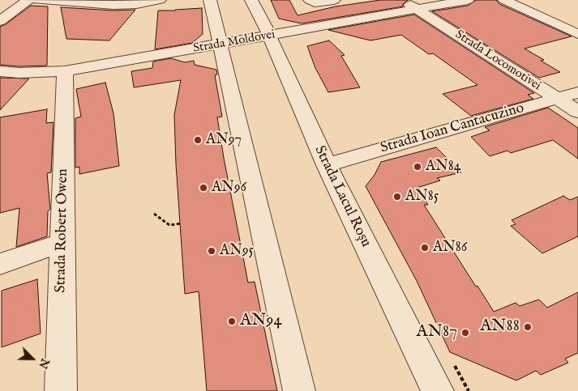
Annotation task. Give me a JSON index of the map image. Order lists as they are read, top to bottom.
{
  "streets": {
    "street": [
      "Strada Moldovei",
      "Strada Locomotivei",
      "Strada Ioan Cantacuzino",
      "Strada Lacul Roșu",
      "Strada Robert Owen"
    ]
  },
  "crossings": [
    ["Strada Moldovei", "Strada Locomotivei"],
    ["Strada Moldovei", "Strada Lacul Roșu"],
    ["Strada Moldovei", "Strada Robert Owen"],
    ["Strada Locomotivei", "Strada Ioan Cantacuzino"],
    ["Strada Ioan Cantacuzino", "Strada Lacul Roșu"]
  ],
  "places": [
    "AN97",
    "AN84",
    "AN96",
    "AN85",
    "AN86",
    "AN95",
    "AN94",
    "AN88",
    "AN87"
  ],
  "north": "bottom right"
}
